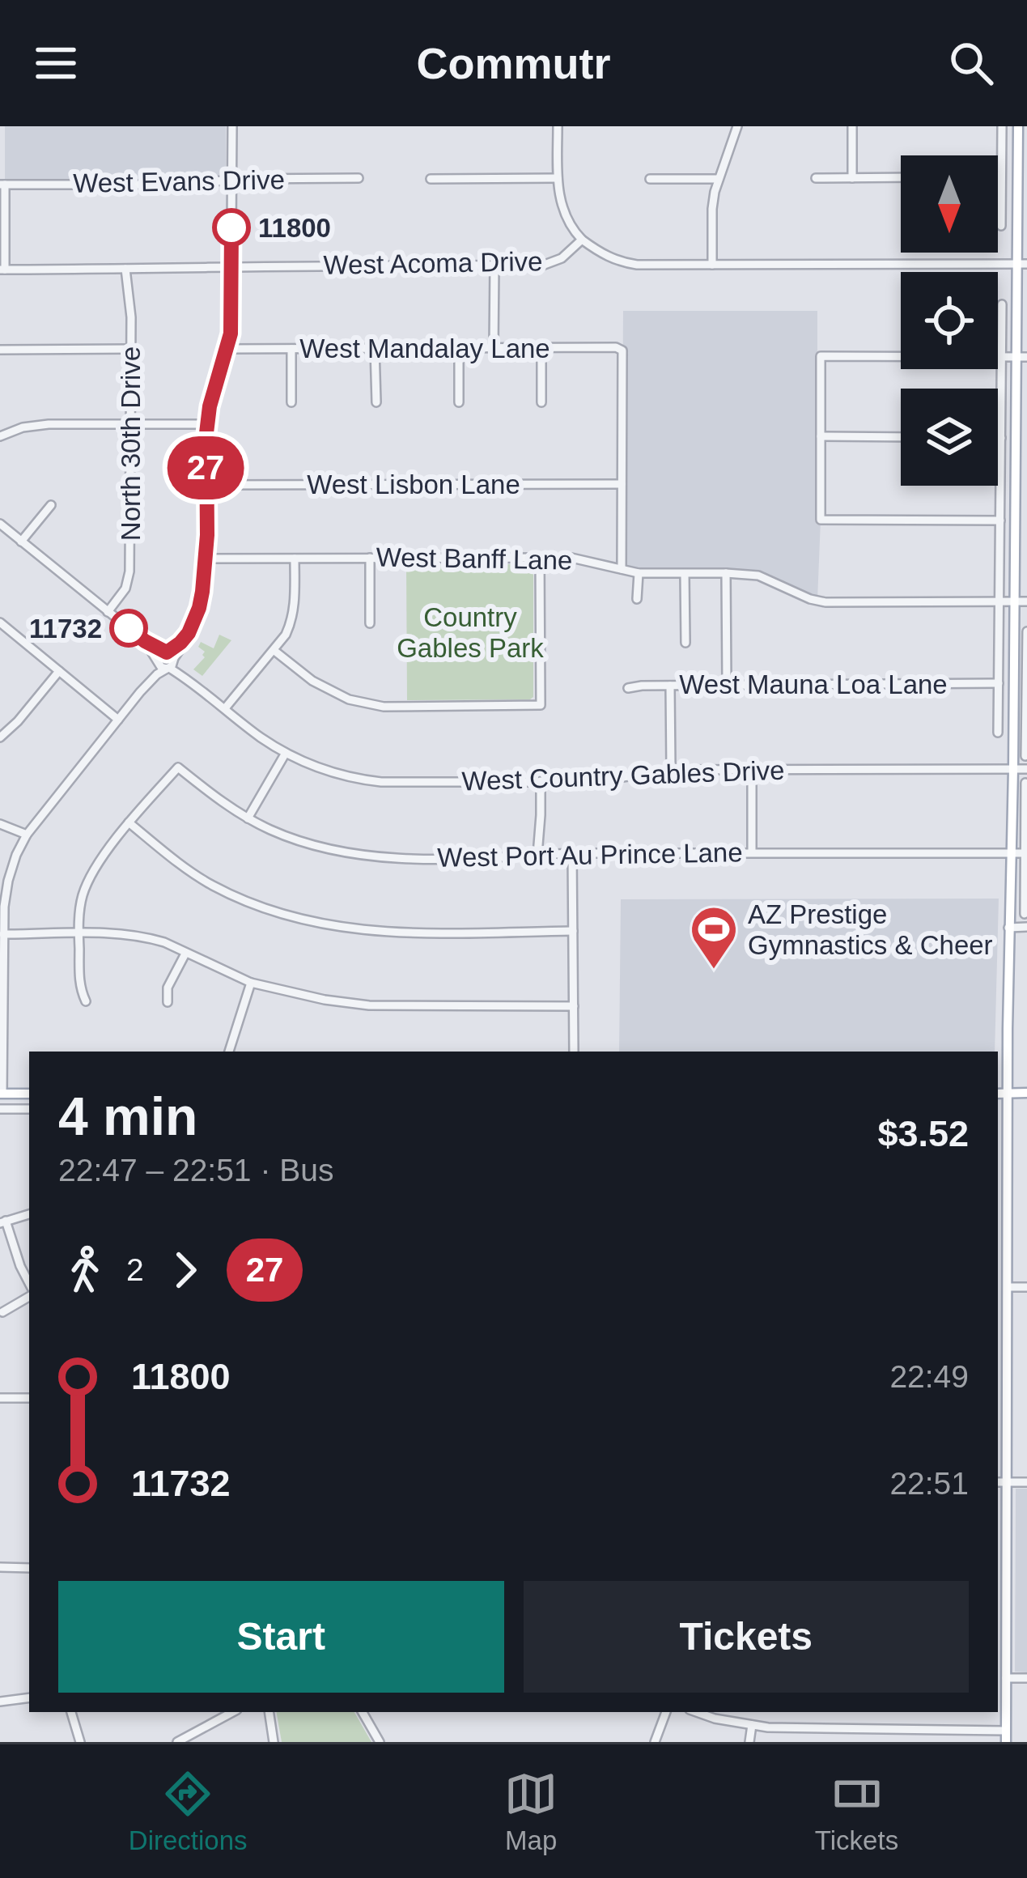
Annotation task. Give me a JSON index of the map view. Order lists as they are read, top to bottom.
{
  "streets": {
    "street": [
      "West Evans Drive",
      "West Acoma Drive",
      "West Mandalay Lane",
      "North 30th Drive",
      "West Lisbon Lane",
      "West Banff Lane",
      "West Mauna Loa Lane",
      "West Country Gables Drive",
      "West Port Au Prince Lane"
    ]
  },
  "crossings": [
    ["West Acoma Drive", "North 30th Drive"],
    ["West Mandalay Lane", "West Lisbon Lane"],
    ["North 30th Drive", "West Country Gables Drive"]
  ],
  "parks": ["Country Gables Park"],
  "places": {
    "other": ["11800", "11732"],
    "sports": ["AZ Prestige Gymnastics & Cheer"]
  },
  "lines": ["bus line 27"],
  "north": "bottom",
  "page": {
    "header": "Commutr",
    "on_map": "27",
    "heading": ["4 min", "22:47 – 22:51 · Bus", "$3.52"],
    "legs": ["2", "27"],
    "list": [
      {
        "name": "11800",
        "value": "22:49"
      },
      {
        "name": "11732",
        "value": "22:51"
      }
    ],
    "buttons": ["Start", "Tickets"],
    "tabs": ["Directions", "Map", "Tickets"]
  }
}
